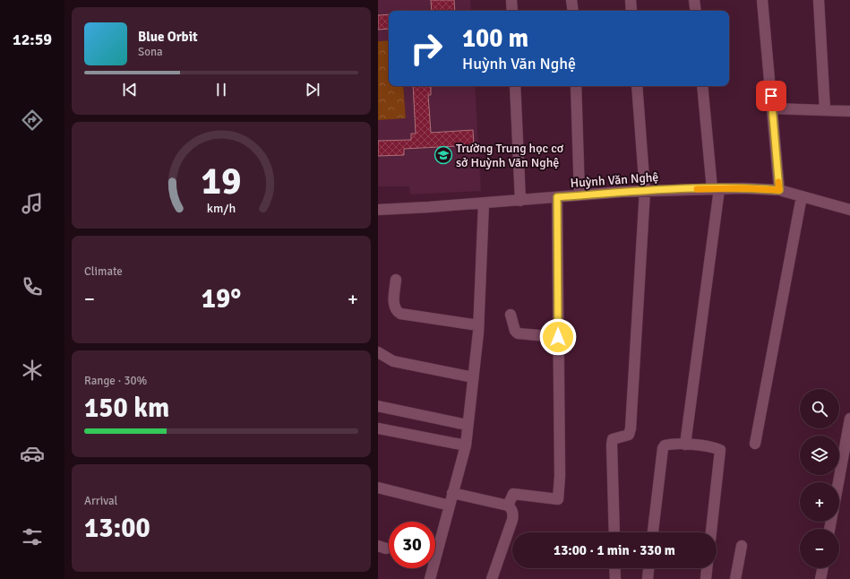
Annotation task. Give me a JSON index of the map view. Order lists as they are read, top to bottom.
{
  "streets": {
    "street": ["Huỳnh Văn Nghệ"]
  },
  "places": {
    "school or university": ["Trường Trung học cơ sở Huỳnh Văn Nghệ"]
  },
  "page": {
    "tabs": "12:59",
    "turn": ["100 m", "Huỳnh Văn Nghệ"],
    "song": ["Blue Orbit", "Sona"],
    "tile": [
      "Climate",
      ["Range · 30%", "150 km"],
      ["Arrival", "13:00"]
    ],
    "heat": ["−", "19°", "+"],
    "map_buttons": ["+", "−"],
    "limit": "30",
    "trip": "13:00 · 1 min · 330 m",
    "gauge": ["19", "km/h"]
  }
}
